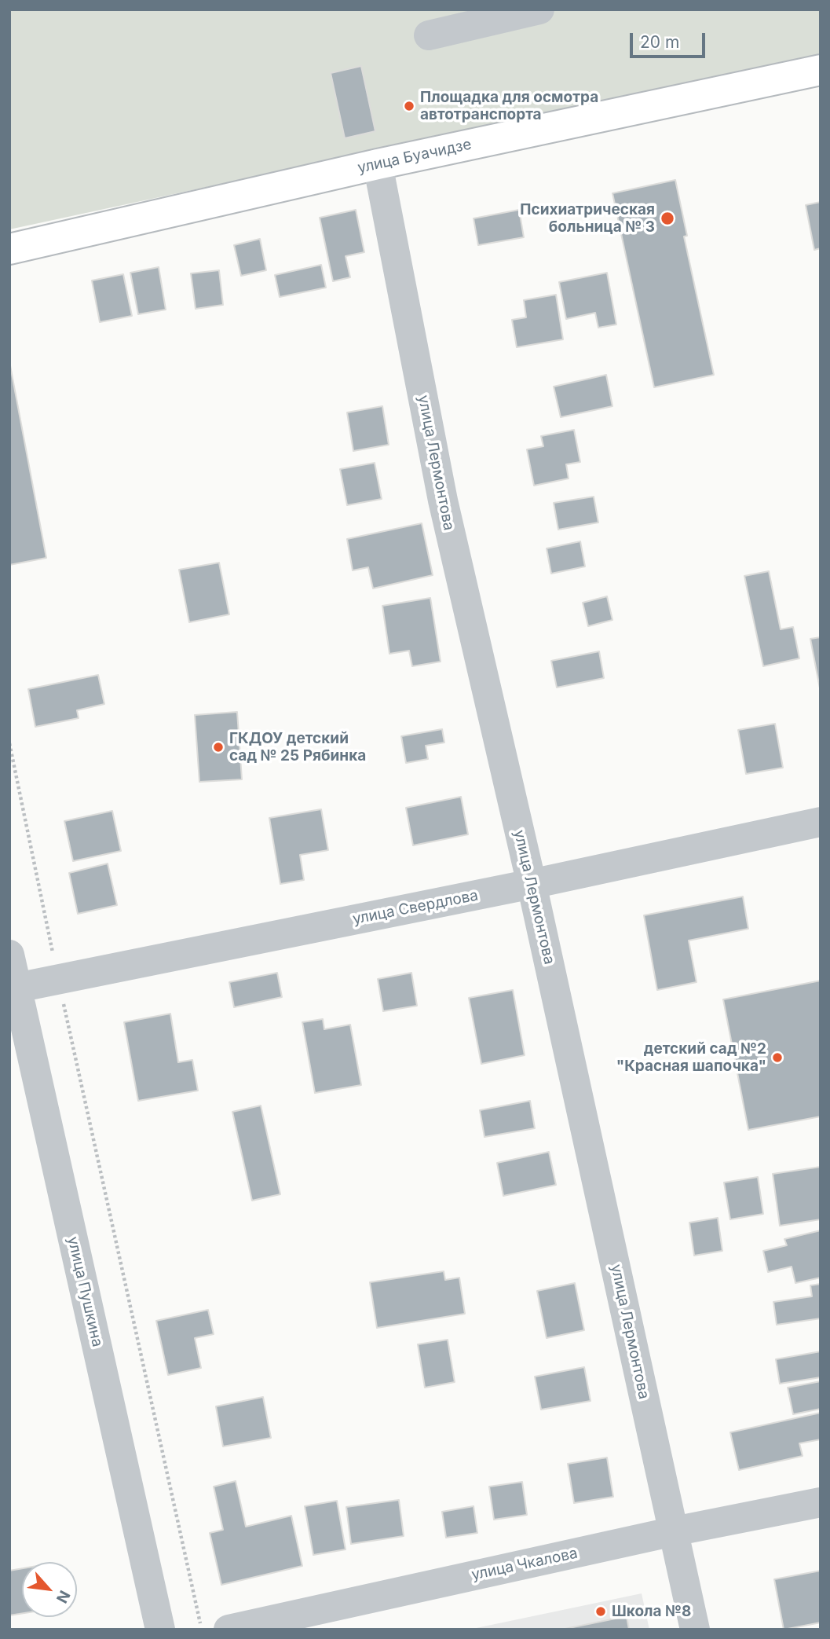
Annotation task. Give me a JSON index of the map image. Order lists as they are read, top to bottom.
{
  "streets": {
    "main road": ["улица Буачидзе"],
    "street": [
      "улица Лермонтова",
      "улица Свердлова",
      "улица Пушкина",
      "улица Чкалова"
    ]
  },
  "crossings": [
    ["улица Буачидзе", "улица Лермонтова"],
    ["улица Лермонтова", "улица Свердлова"],
    ["улица Лермонтова", "улица Чкалова"],
    ["улица Свердлова", "улица Пушкина"]
  ],
  "places": [
    "Площадка для осмотра автотранспорта",
    "Психиатрическая больница № 3",
    "ГКДОУ детский сад № 25 Рябинка",
    "детский сад №2 \"Красная шапочка\"",
    "Школа №8"
  ],
  "scale_bar": "20 m",
  "north": "bottom right"
}
